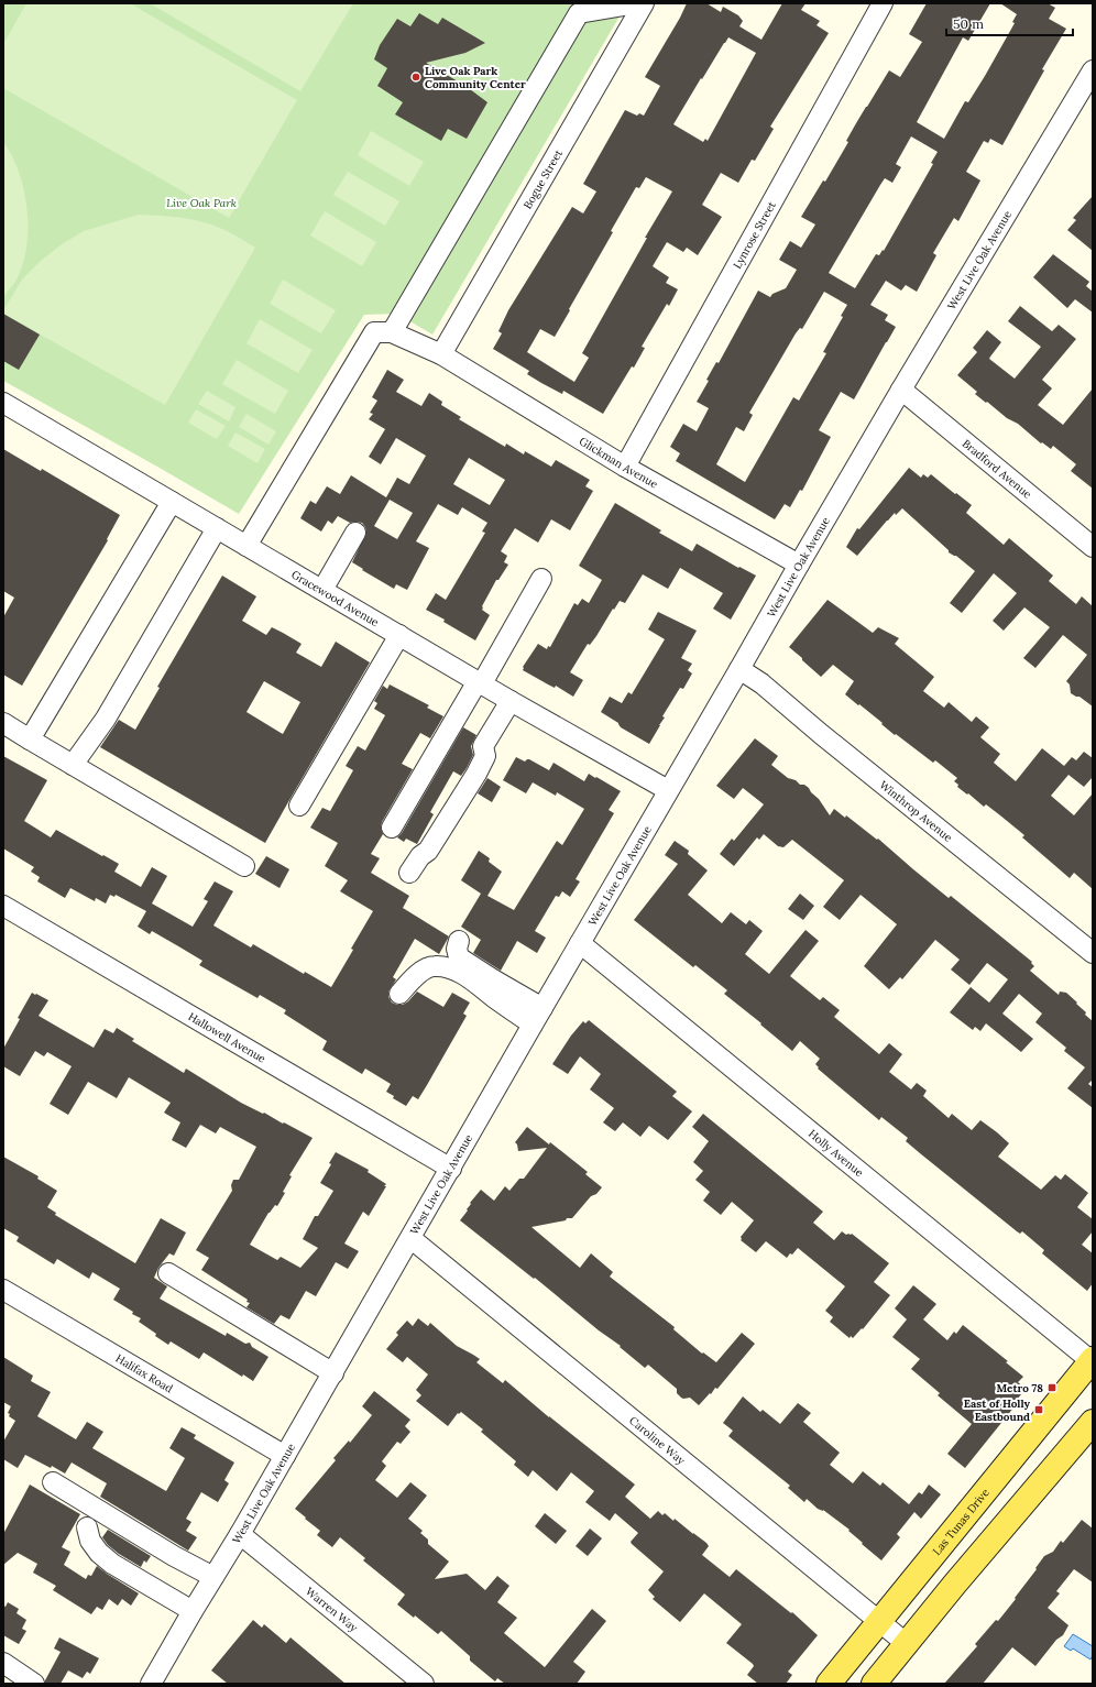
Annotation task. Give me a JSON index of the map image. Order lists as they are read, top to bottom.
{
  "streets": {
    "main road": ["Las Tunas Drive"],
    "street": [
      "Bogue Street",
      "Lynrose Street",
      "West Live Oak Avenue",
      "Glickman Avenue",
      "Bradford Avenue",
      "Gracewood Avenue",
      "Winthrop Avenue",
      "Hallowell Avenue",
      "Holly Avenue",
      "Halifax Road",
      "Caroline Way",
      "Warren Way"
    ]
  },
  "crossings": [
    ["Bogue Street", "Glickman Avenue"],
    ["Lynrose Street", "Glickman Avenue"],
    ["West Live Oak Avenue", "Glickman Avenue"],
    ["West Live Oak Avenue", "Bradford Avenue"],
    ["West Live Oak Avenue", "Gracewood Avenue"],
    ["West Live Oak Avenue", "Winthrop Avenue"],
    ["West Live Oak Avenue", "Hallowell Avenue"],
    ["West Live Oak Avenue", "Holly Avenue"],
    ["West Live Oak Avenue", "Halifax Road"],
    ["West Live Oak Avenue", "Caroline Way"],
    ["West Live Oak Avenue", "Warren Way"],
    ["Holly Avenue", "Las Tunas Drive"],
    ["Caroline Way", "Las Tunas Drive"]
  ],
  "parks": ["Live Oak Park"],
  "places": {
    "other": ["Live Oak Park Community Center"],
    "transit": ["Metro 78", "East of Holly Eastbound"]
  },
  "scale_bar": "50 m"
}
